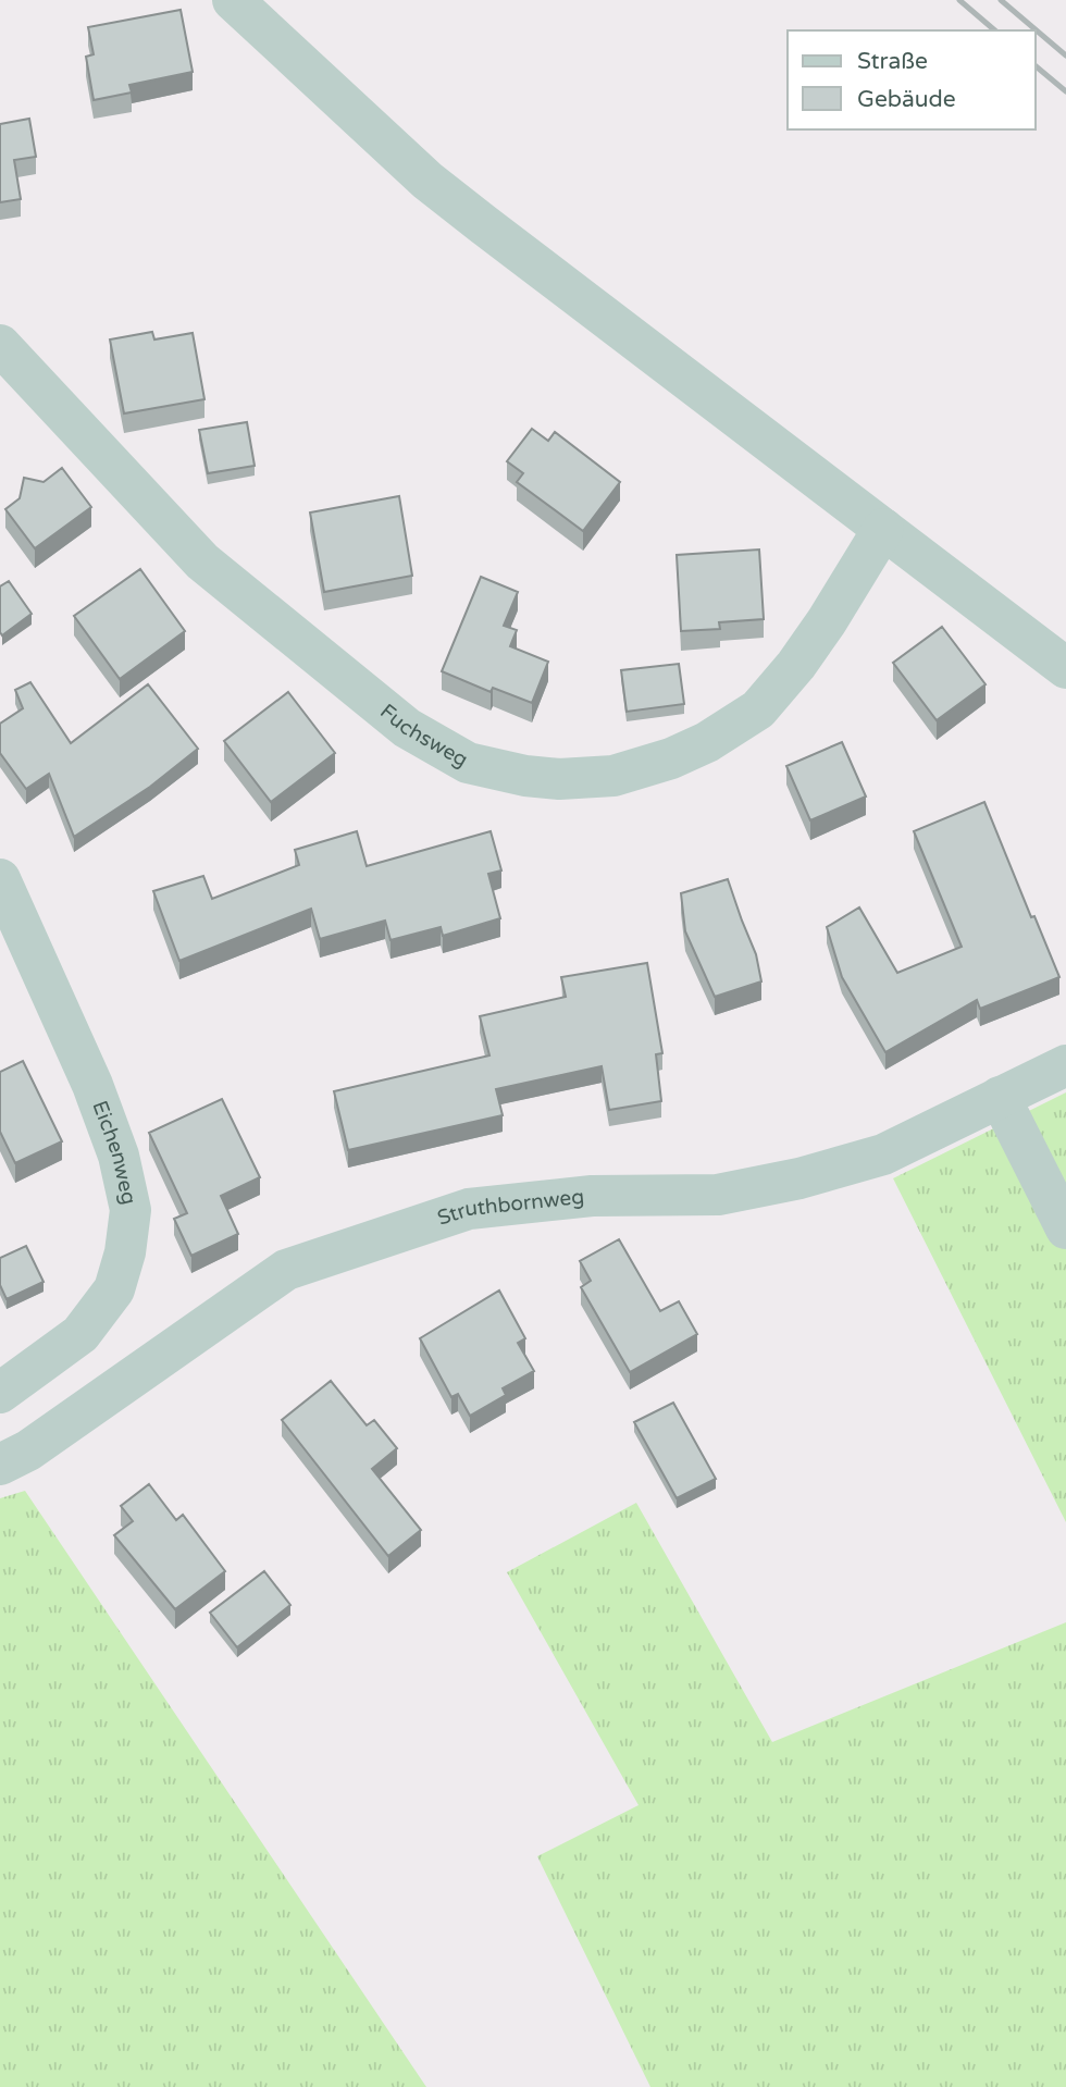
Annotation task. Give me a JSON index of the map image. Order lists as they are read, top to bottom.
{
  "streets": {
    "street": ["Fuchsweg", "Eichenweg", "Struthbornweg"]
  },
  "legend": ["Straße", "Gebäude"]
}
